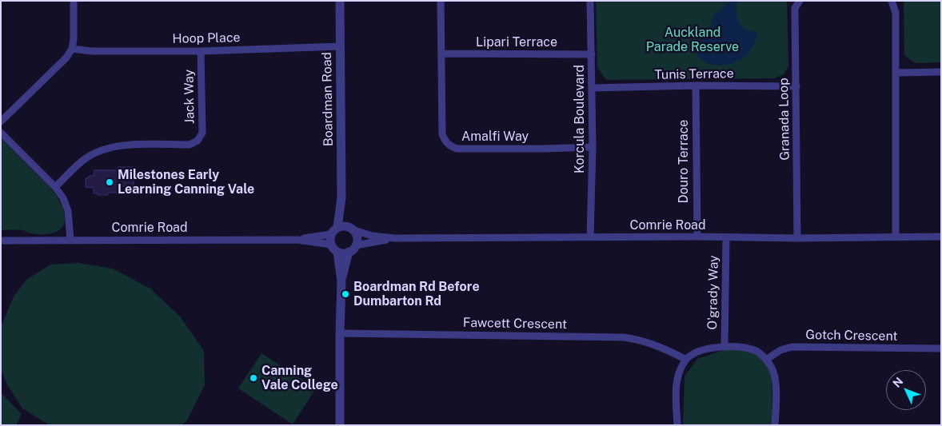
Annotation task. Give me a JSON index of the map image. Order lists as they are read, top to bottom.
{
  "streets": {
    "street": [
      "Hoop Place",
      "Lipari Terrace",
      "Tunis Terrace",
      "Jack Way",
      "Boardman Road",
      "Korcula Boulevard",
      "Granada Loop",
      "Amalfi Way",
      "Douro Terrace",
      "Comrie Road",
      "O'grady Way",
      "Fawcett Crescent",
      "Gotch Crescent"
    ]
  },
  "crossings": [
    ["Hoop Place", "Jack Way"],
    ["Hoop Place", "Boardman Road"],
    ["Lipari Terrace", "Korcula Boulevard"],
    ["Lipari Terrace", "Amalfi Way"],
    ["Tunis Terrace", "Korcula Boulevard"],
    ["Tunis Terrace", "Granada Loop"],
    ["Tunis Terrace", "Douro Terrace"],
    ["Boardman Road", "Comrie Road"],
    ["Boardman Road", "Fawcett Crescent"],
    ["Korcula Boulevard", "Amalfi Way"],
    ["Korcula Boulevard", "Comrie Road"],
    ["Granada Loop", "Comrie Road"],
    ["Douro Terrace", "Comrie Road"],
    ["Comrie Road", "O'grady Way"]
  ],
  "parks": ["Auckland Parade Reserve"],
  "places": ["Milestones Early Learning Canning Vale", "Boardman Rd Before Dumbarton Rd", "Canning Vale College"],
  "north": "top left"
}
